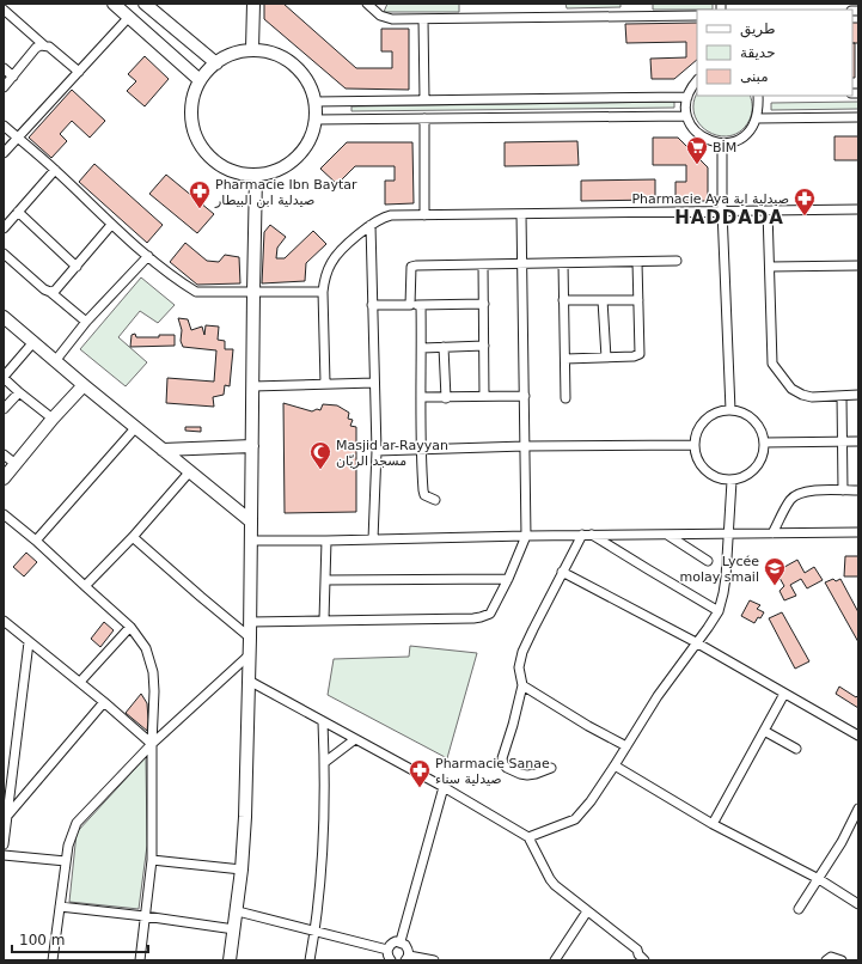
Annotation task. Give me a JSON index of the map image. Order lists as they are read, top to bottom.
{
  "districts": ["HADDADA"],
  "places": {
    "supermarket": ["BİM"],
    "pharmacy": ["Pharmacie Ibn Baytar صيدلية ابن البيطار", "Pharmacie Aya صيدلية اية", "Pharmacie Sanae صيدلية سناء"],
    "mosque": ["Masjid ar-Rayyan مسجد الريّان"],
    "school or university": ["Lycée molay smail"]
  },
  "legend": ["طريق", "حديقة", "مبنى"],
  "scale_bar": "100 m"
}
